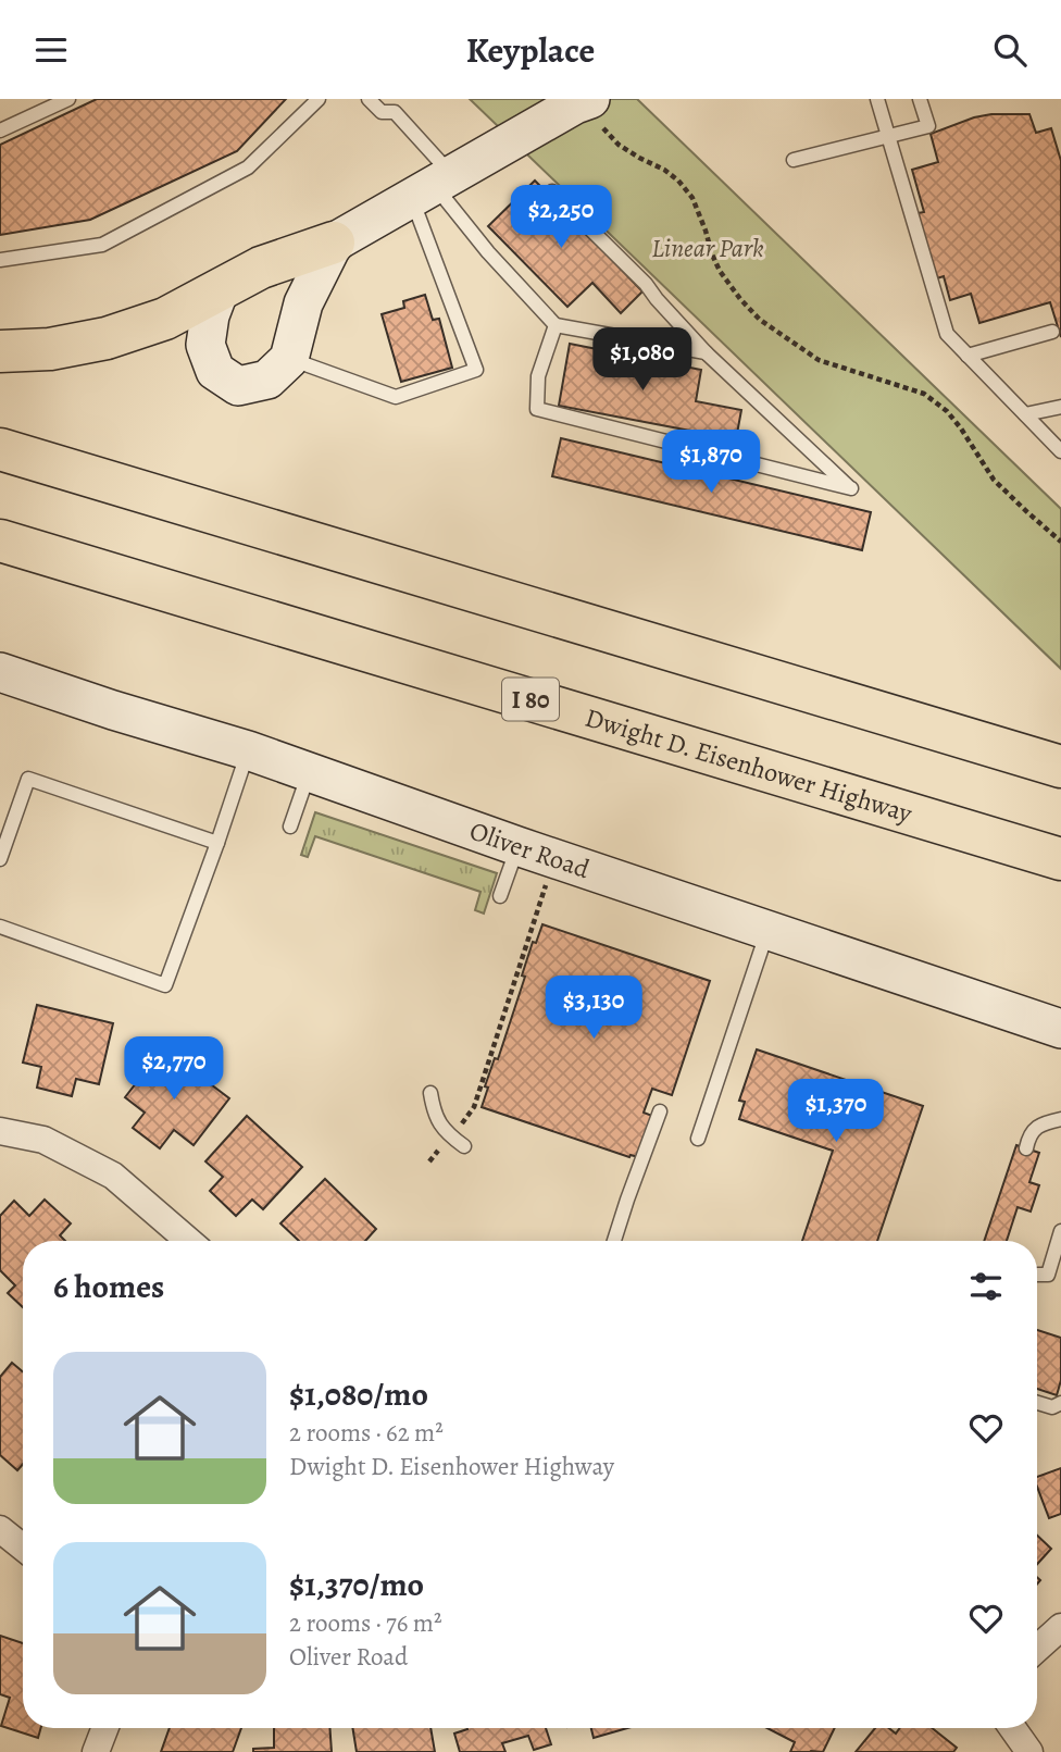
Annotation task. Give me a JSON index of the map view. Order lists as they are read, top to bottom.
{
  "streets": {
    "highway": ["I 80", "Dwight D. Eisenhower Highway"],
    "main road": ["Oliver Road"]
  },
  "parks": ["Linear Park"],
  "page": {
    "header": "Keyplace",
    "price": [
      "$2,250",
      "$1,080",
      "$1,870",
      "$3,130",
      "$2,770",
      "$1,370"
    ],
    "heading": "6 homes",
    "list": [
      {
        "name": "$1,080/mo",
        "note": "2 rooms · 62 m² · Dwight D. Eisenhower Highway"
      },
      {
        "name": "$1,370/mo",
        "note": "2 rooms · 76 m² · Oliver Road"
      }
    ]
  }
}
